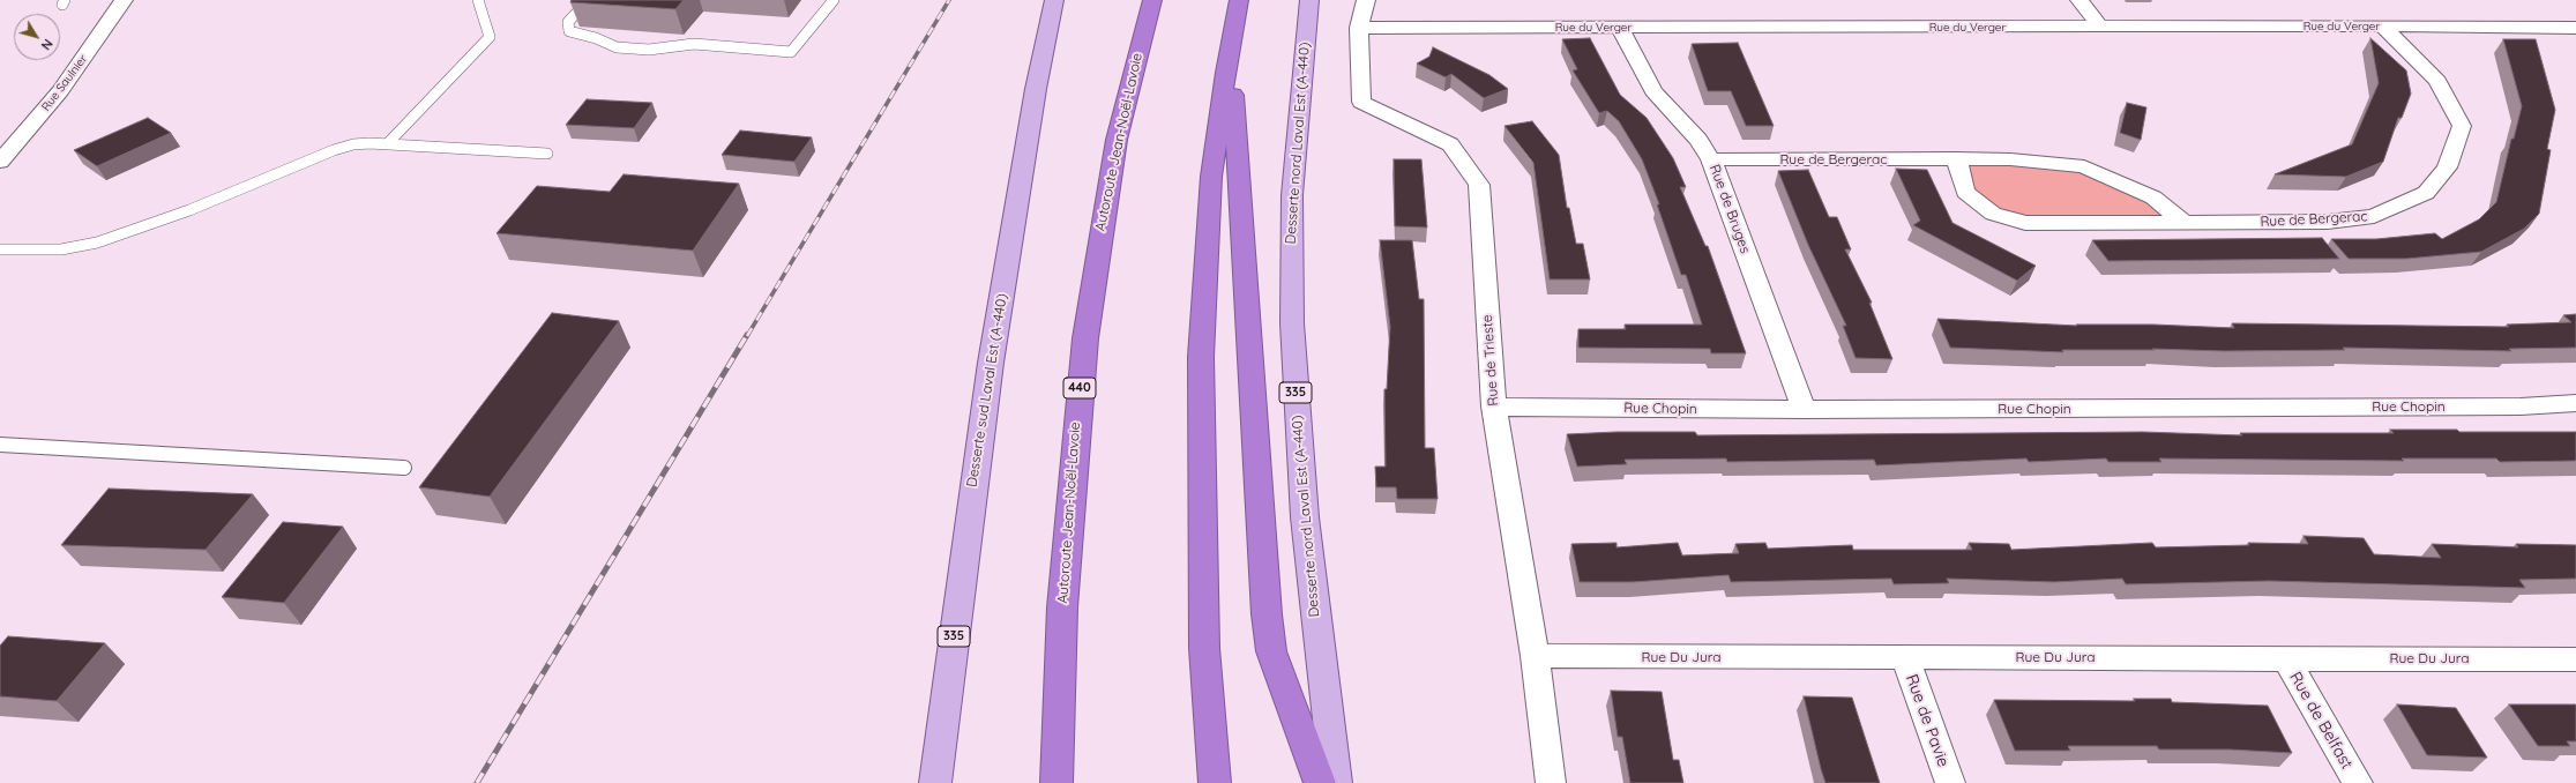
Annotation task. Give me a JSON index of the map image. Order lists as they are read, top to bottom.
{
  "streets": {
    "highway": ["Autoroute Jean-Noël-Lavoie", "440"],
    "main road": ["Desserte nord Laval Est (A-440)", "Desserte sud Laval Est (A-440)", "335"],
    "street": [
      "Rue du Verger",
      "Rue Saulnier",
      "Rue de Bergerac",
      "Rue de Bruges",
      "Rue de Trieste",
      "Rue Chopin",
      "Rue Du Jura",
      "Rue de Pavie",
      "Rue de Belfast"
    ]
  },
  "crossings": [
    ["Rue du Verger", "Rue de Bergerac"],
    ["Rue du Verger", "Rue de Bruges"],
    ["Rue du Verger", "Rue de Trieste"],
    ["Rue de Bergerac", "Rue de Bruges"],
    ["Rue de Bruges", "Rue Chopin"],
    ["Rue de Trieste", "Rue Chopin"],
    ["Rue de Trieste", "Rue Du Jura"],
    ["Rue Du Jura", "Rue de Pavie"],
    ["Rue Du Jura", "Rue de Belfast"]
  ],
  "north": "bottom right"
}
